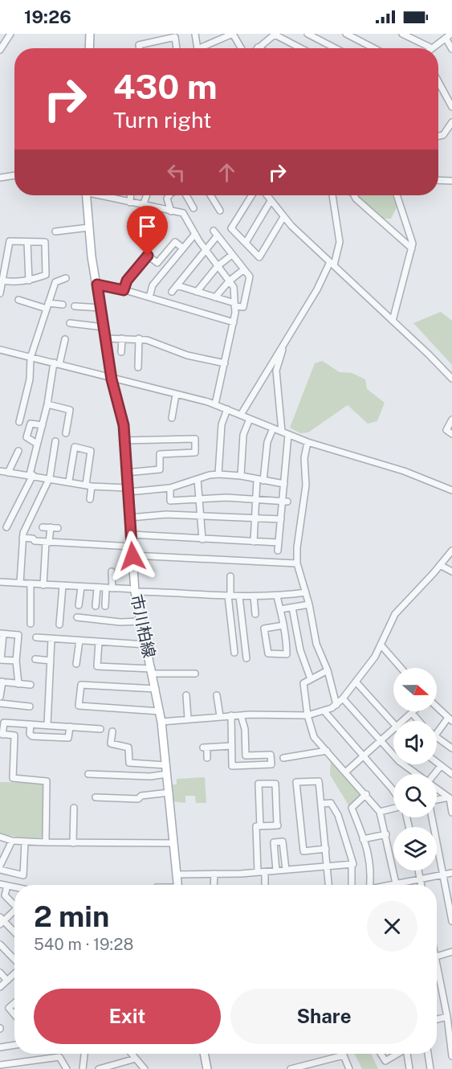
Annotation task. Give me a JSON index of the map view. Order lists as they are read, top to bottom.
{
  "streets": {
    "main road": ["市川柏線"]
  },
  "north": "right",
  "page": {
    "status": "19:26",
    "turn": ["430 m", "Turn right"],
    "heading": ["2 min", "540 m · 19:28"],
    "buttons": ["Exit", "Share"]
  }
}
